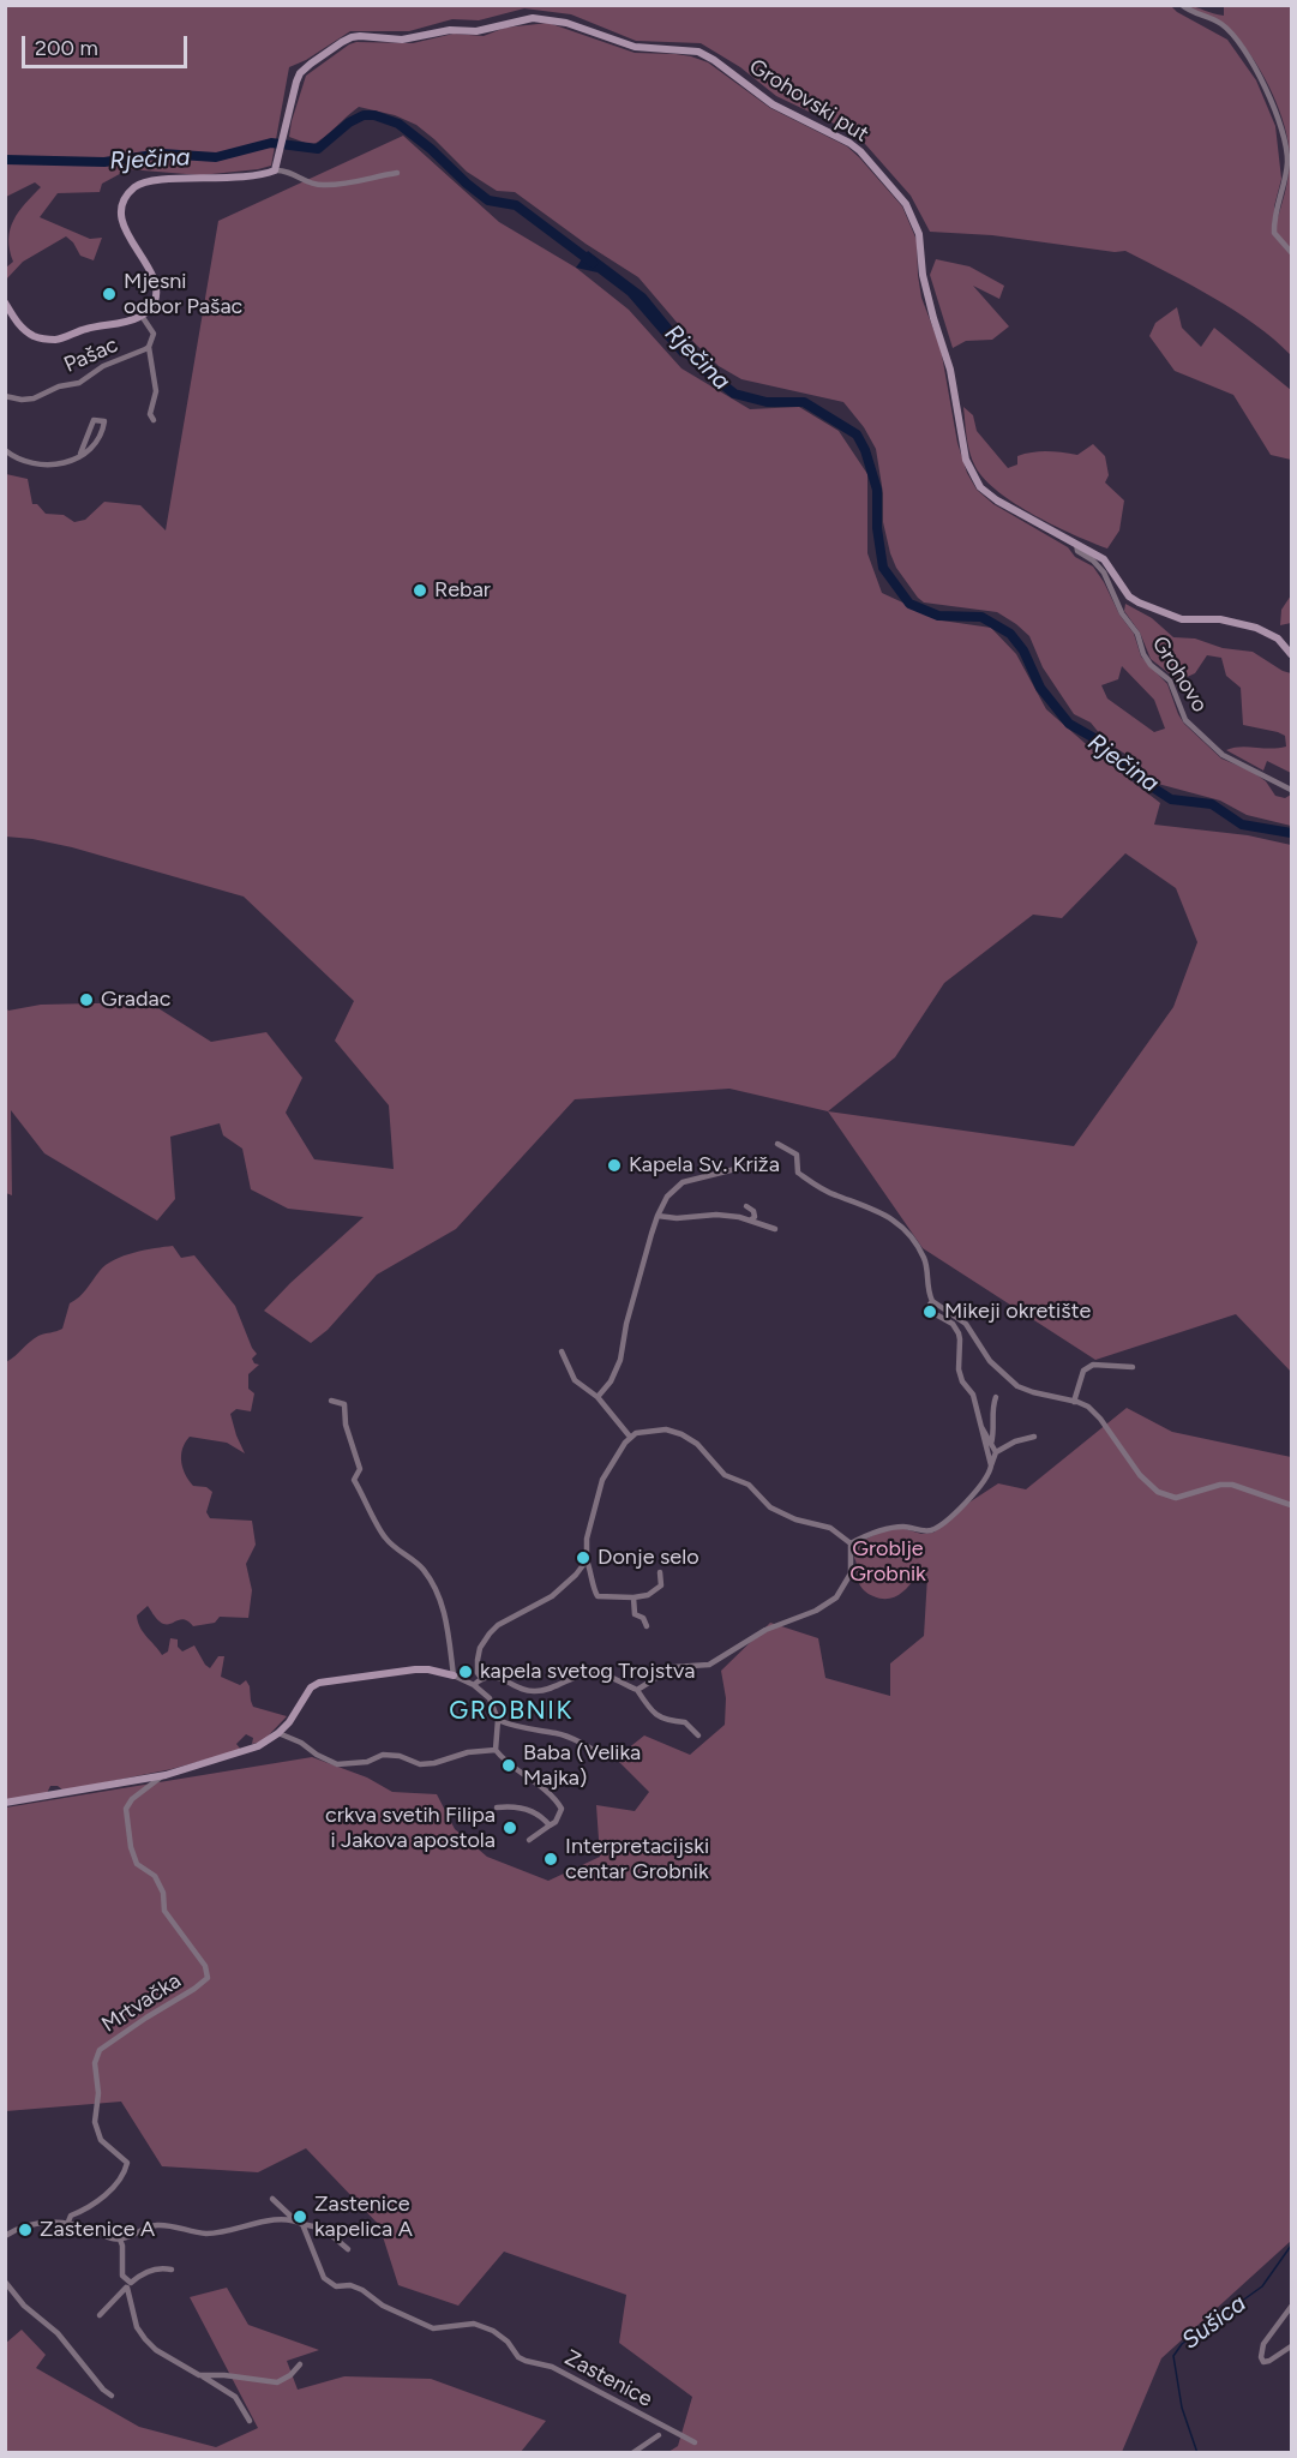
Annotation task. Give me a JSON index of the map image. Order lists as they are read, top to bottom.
{
  "streets": {
    "main road": ["Grohovski put"],
    "street": [
      "Pašac",
      "Grohovo",
      "Mrtvačka",
      "Zastenice"
    ]
  },
  "crossings": [
    ["Grohovski put", "Grohovo"]
  ],
  "districts": ["GROBNIK"],
  "water": ["Rječina", "Sušica"],
  "parks": ["Groblje Grobnik"],
  "places": [
    "Mjesni odbor Pašac",
    "Rebar",
    "Gradac",
    "Kapela Sv. Križa",
    "Mikeji okretište",
    "Donje selo",
    "kapela svetog Trojstva",
    "Baba (Velika Majka)",
    "crkva svetih Filipa i Jakova apostola",
    "Interpretacijski centar Grobnik",
    "Zastenice kapelica A",
    "Zastenice A"
  ],
  "scale_bar": "200 m"
}
